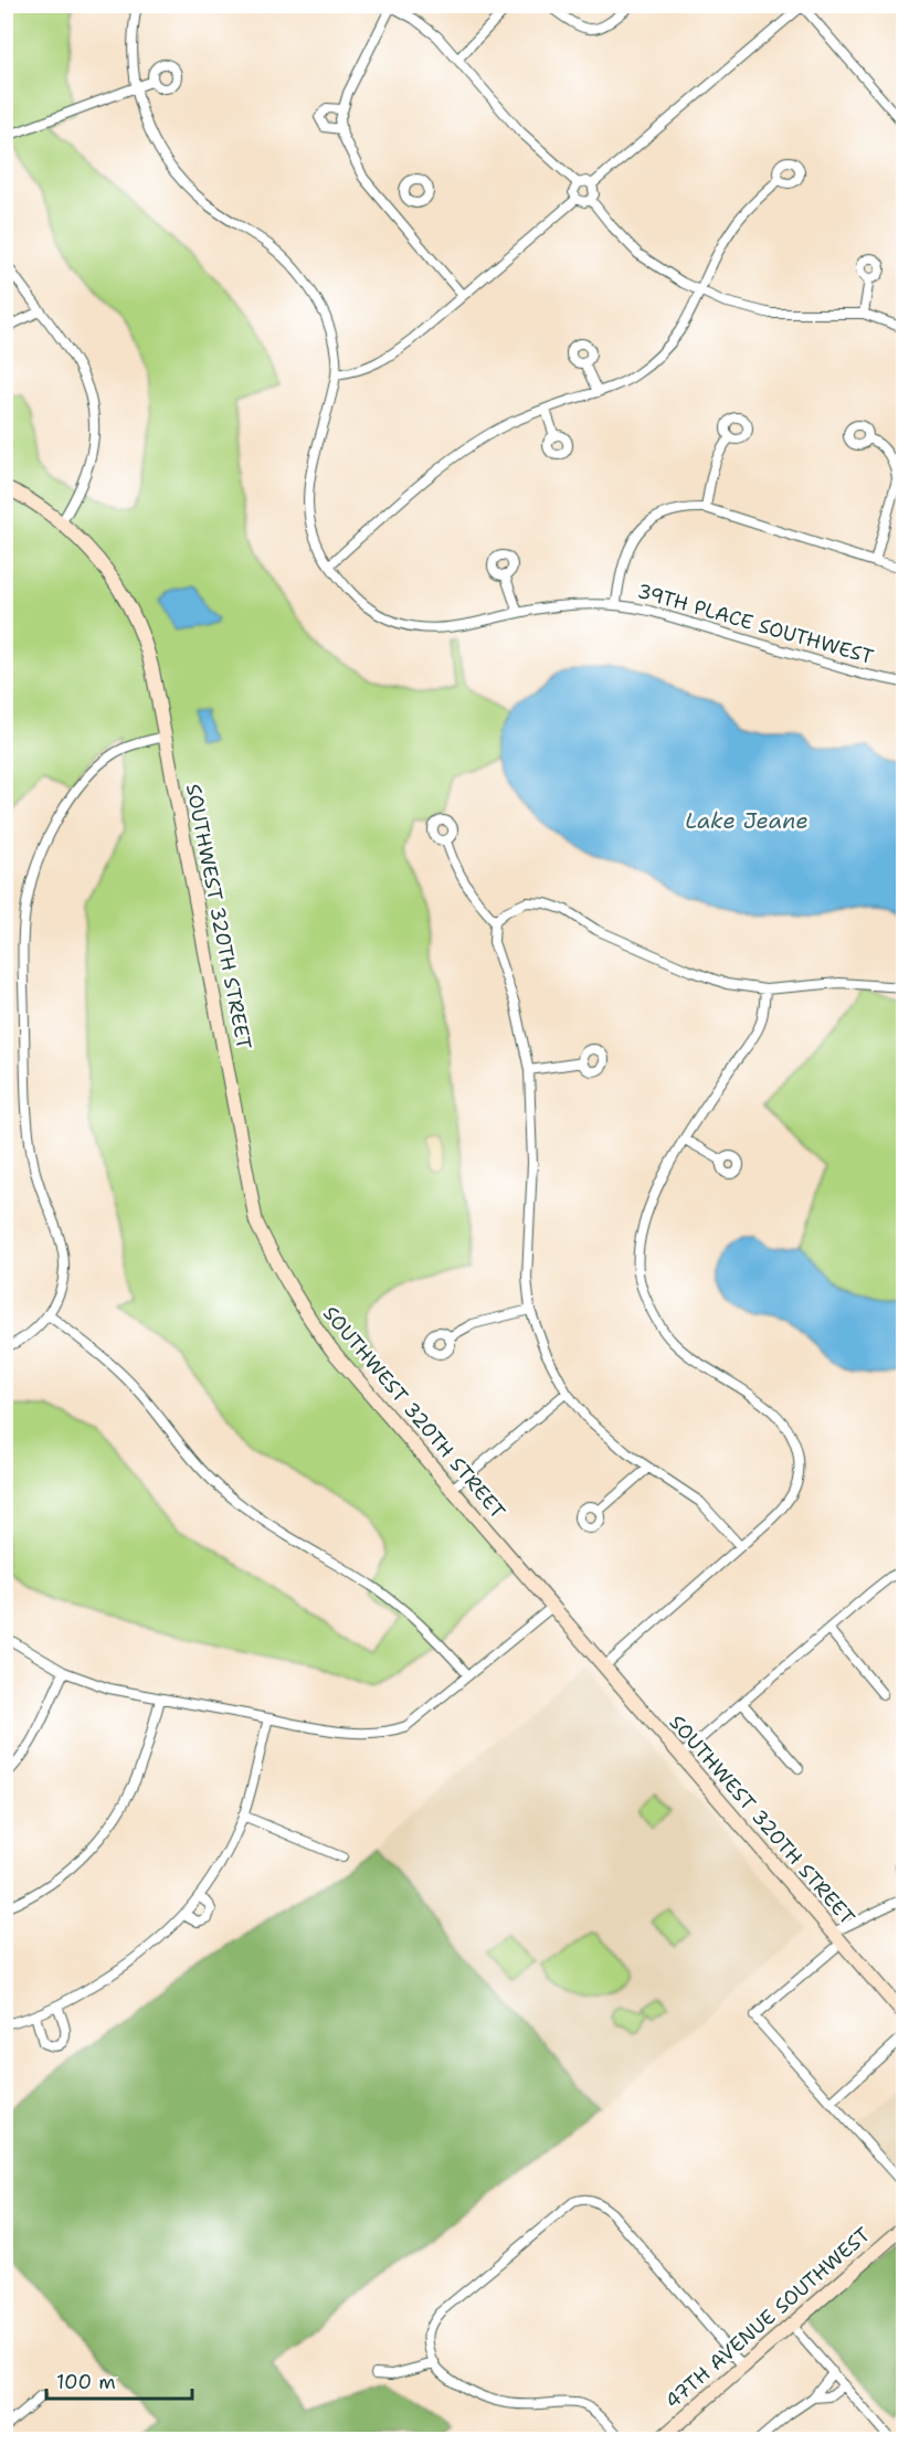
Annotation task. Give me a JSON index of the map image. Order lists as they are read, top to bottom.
{
  "streets": {
    "main road": ["SOUTHWEST 320TH STREET", "47TH AVENUE SOUTHWEST"],
    "street": ["39TH PLACE SOUTHWEST"]
  },
  "water": ["Lake Jeane"],
  "scale_bar": "100 m"
}
